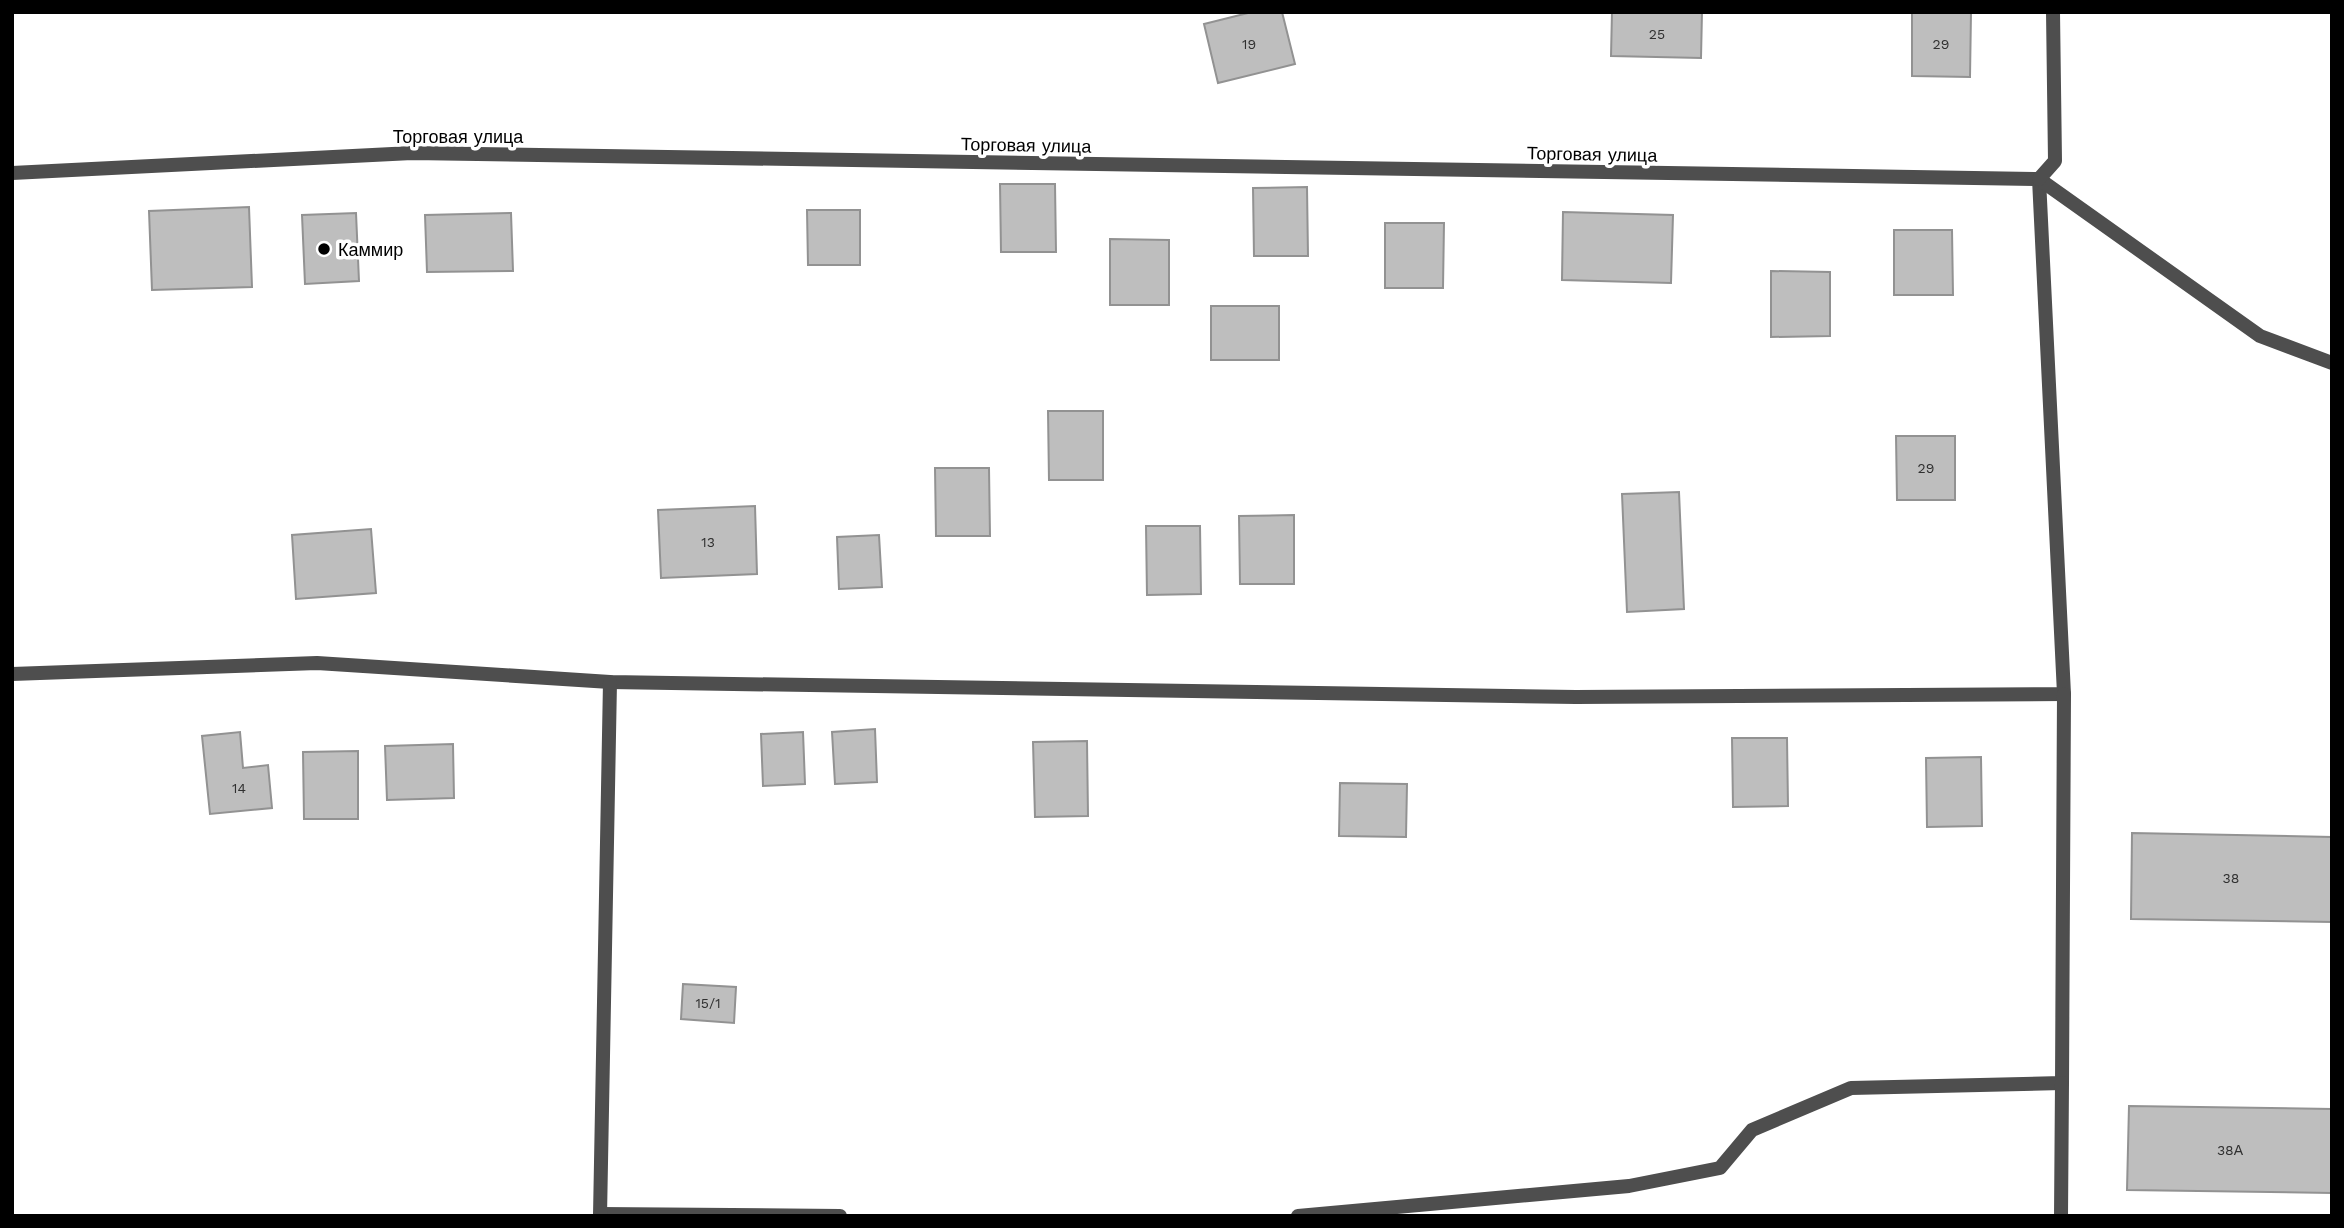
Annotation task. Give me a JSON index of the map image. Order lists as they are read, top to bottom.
{
  "streets": {
    "street": ["Торговая улица"]
  },
  "places": ["Каммир"],
  "house_numbers": [
    "25",
    "19",
    "29",
    "29",
    "13",
    "14",
    "38",
    "15/1",
    "38А"
  ]
}
